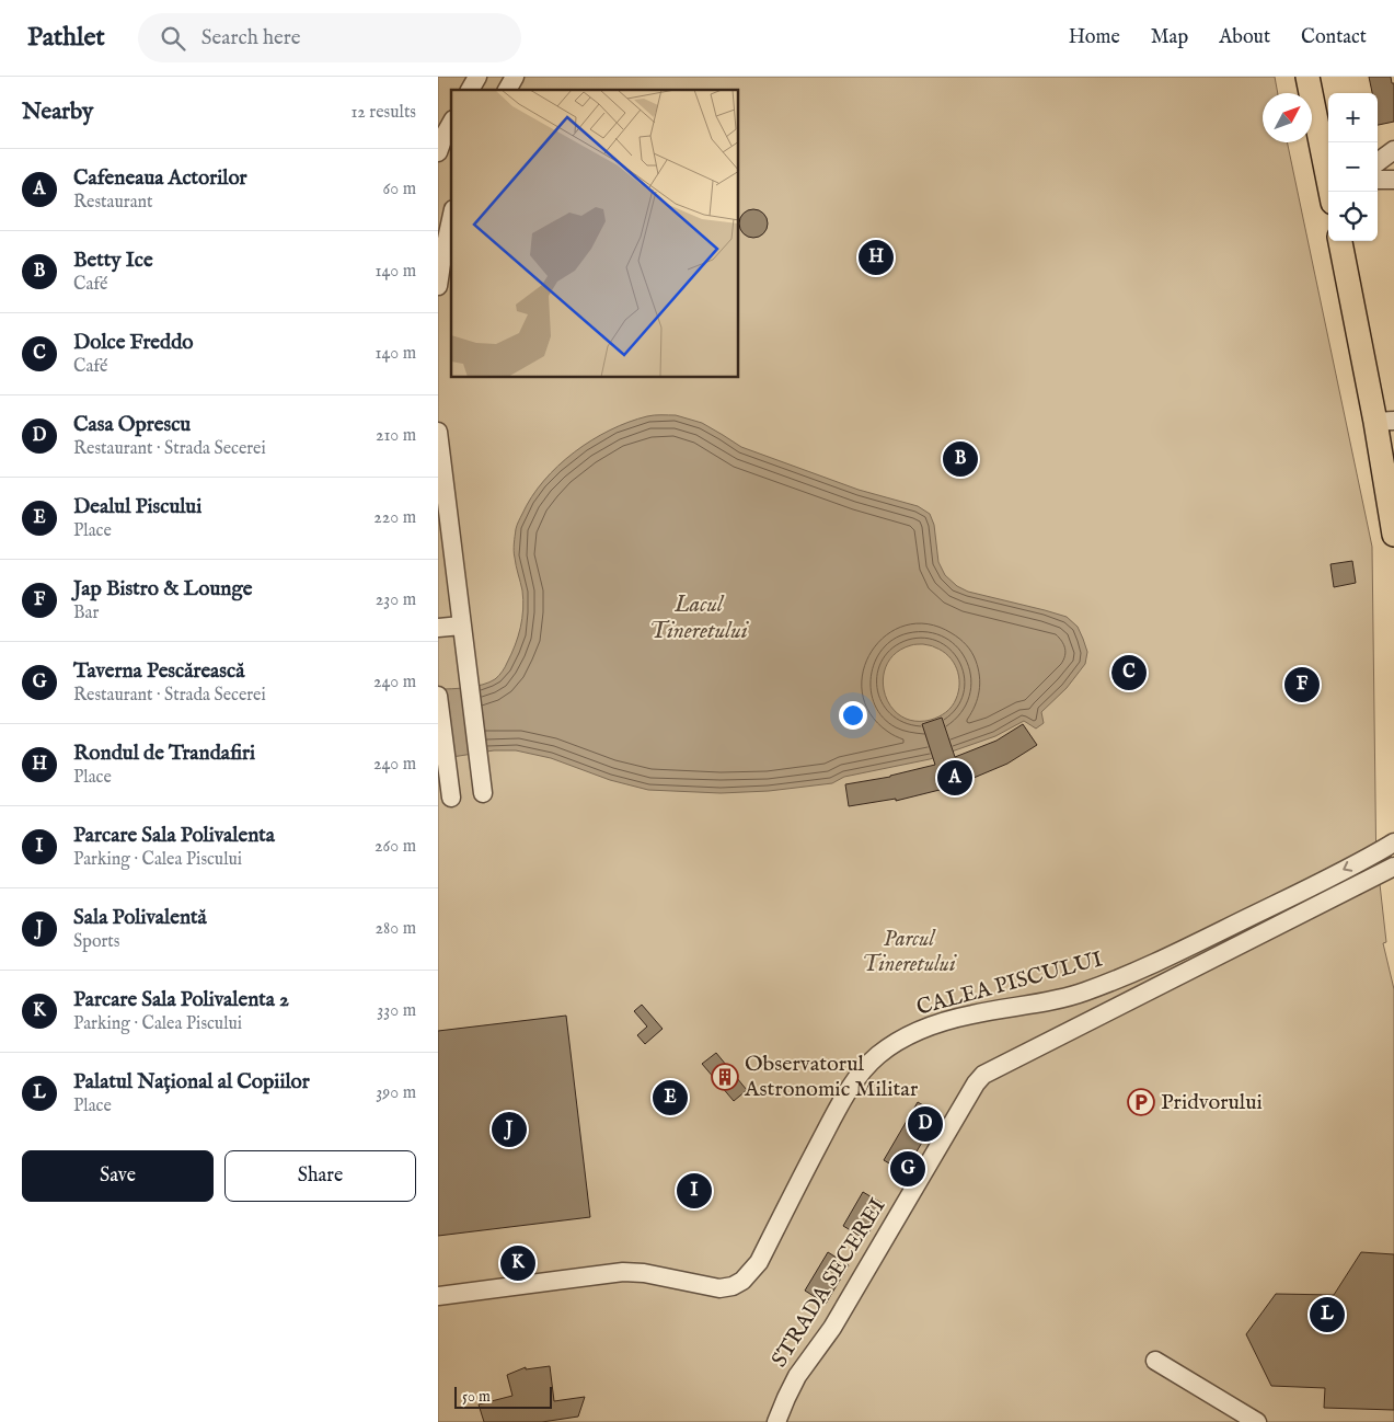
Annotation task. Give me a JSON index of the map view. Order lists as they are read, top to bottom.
{
  "streets": {
    "street": ["CALEA PISCULUI", "STRADA SECEREI"]
  },
  "water": ["Lacul Tineretului"],
  "parks": ["Parcul Tineretului"],
  "places": {
    "building": ["Observatorul Astronomic Militar"],
    "parking": ["Pridvorului"]
  },
  "scale_bar": "50 m",
  "north": "top right",
  "page": {
    "header": "Pathlet",
    "search": "Search here",
    "nav": [
      "Home",
      "Map",
      "About",
      "Contact"
    ],
    "heading": ["Nearby", "12 results"],
    "map_buttons": ["+", "−"],
    "list": [
      {
        "mark": "A",
        "name": "Cafeneaua Actorilor",
        "note": "Restaurant",
        "value": "60 m"
      },
      {
        "mark": "B",
        "name": "Betty Ice",
        "note": "Café",
        "value": "140 m"
      },
      {
        "mark": "C",
        "name": "Dolce Freddo",
        "note": "Café",
        "value": "140 m"
      },
      {
        "mark": "D",
        "name": "Casa Oprescu",
        "note": "Restaurant · Strada Secerei",
        "value": "210 m"
      },
      {
        "mark": "E",
        "name": "Dealul Piscului",
        "note": "Place",
        "value": "220 m"
      },
      {
        "mark": "F",
        "name": "Jap Bistro & Lounge",
        "note": "Bar",
        "value": "230 m"
      },
      {
        "mark": "G",
        "name": "Taverna Pescărească",
        "note": "Restaurant · Strada Secerei",
        "value": "240 m"
      },
      {
        "mark": "H",
        "name": "Rondul de Trandafiri",
        "note": "Place",
        "value": "240 m"
      },
      {
        "mark": "I",
        "name": "Parcare Sala Polivalenta",
        "note": "Parking · Calea Piscului",
        "value": "260 m"
      },
      {
        "mark": "J",
        "name": "Sala Polivalentă",
        "note": "Sports",
        "value": "280 m"
      },
      {
        "mark": "K",
        "name": "Parcare Sala Polivalenta 2",
        "note": "Parking · Calea Piscului",
        "value": "330 m"
      },
      {
        "mark": "L",
        "name": "Palatul Național al Copiilor",
        "note": "Place",
        "value": "390 m"
      }
    ],
    "pins": [
      "H",
      "B",
      "C",
      "F",
      "A",
      "E",
      "D",
      "J",
      "G",
      "I",
      "K",
      "L"
    ],
    "buttons": ["Save", "Share"],
    "scale": "50 m"
  }
}
